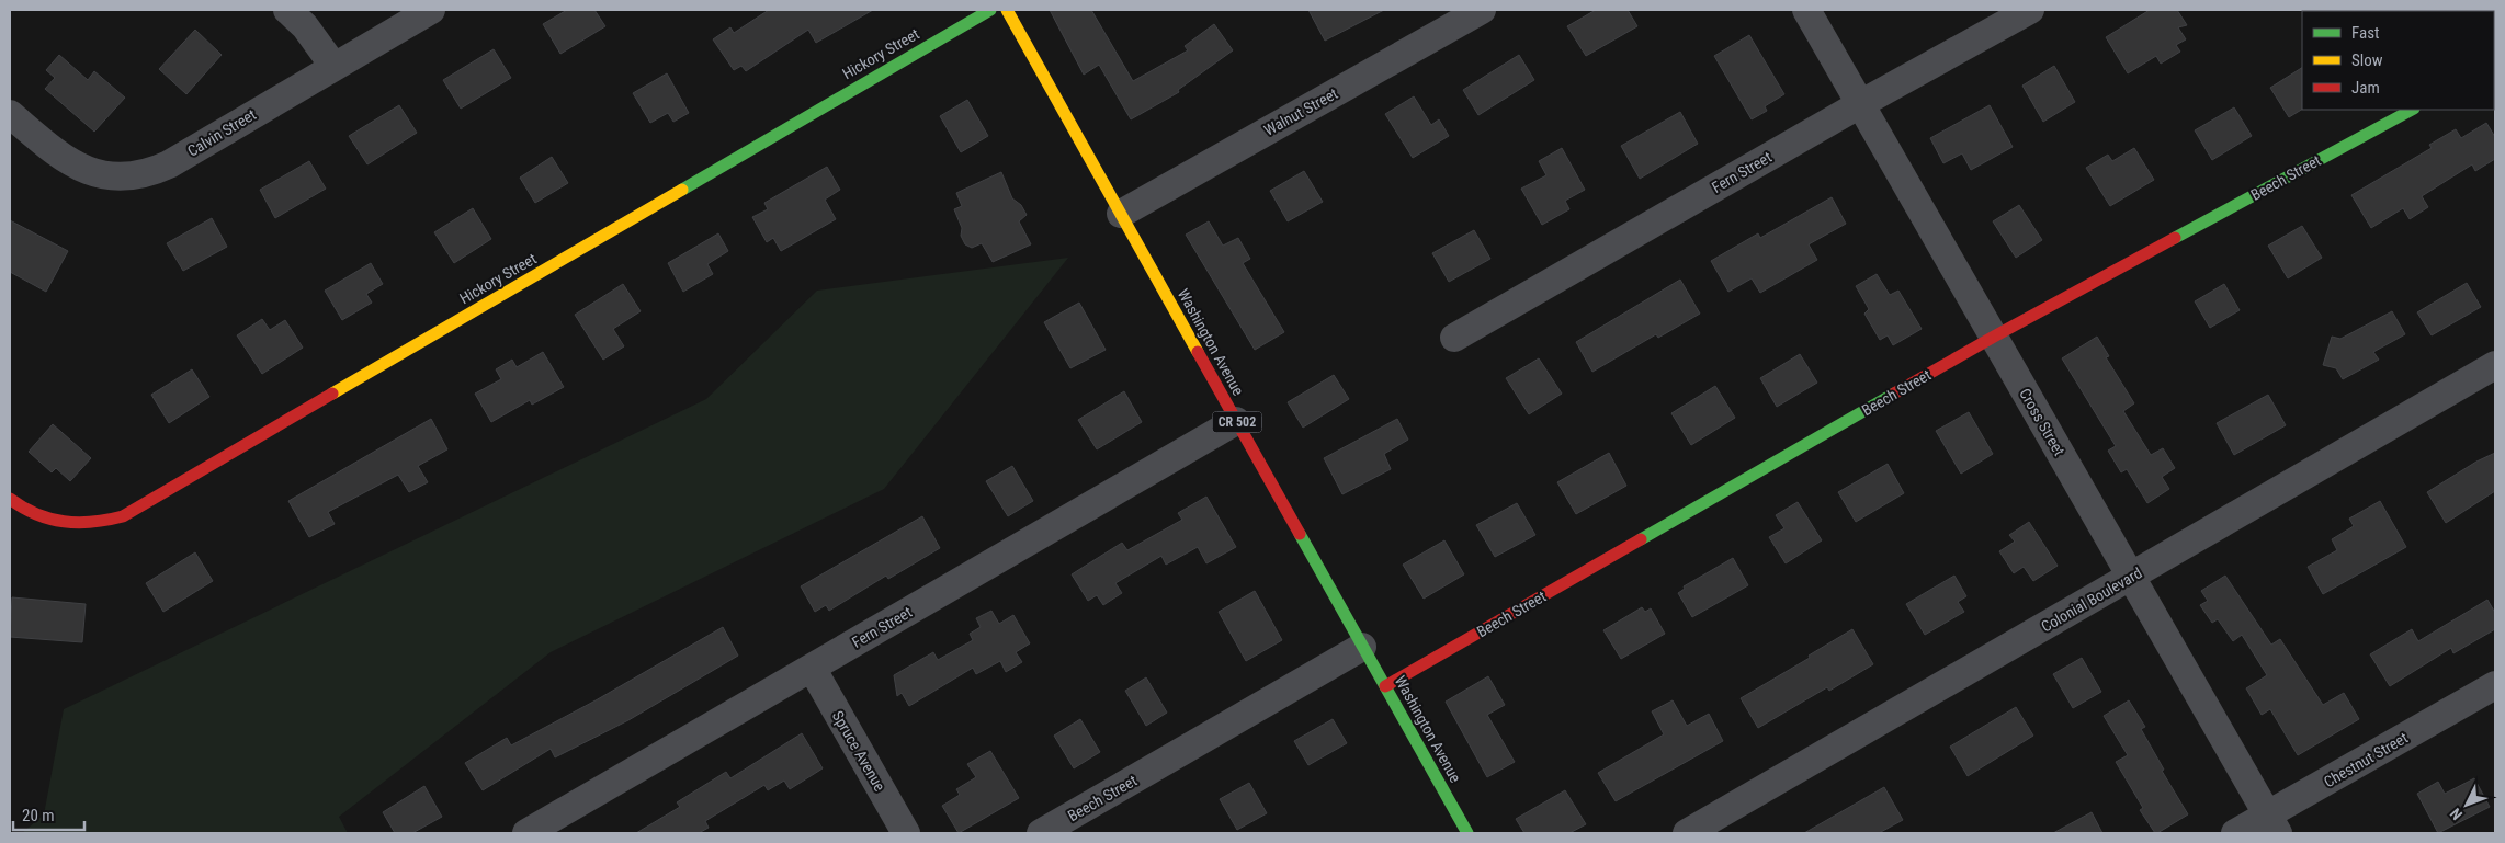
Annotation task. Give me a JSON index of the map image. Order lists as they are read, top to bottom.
{
  "streets": {
    "street": [
      "Hickory Street",
      "Walnut Street",
      "Calvin Street",
      "Fern Street",
      "Beech Street",
      "Washington Avenue",
      "CR 502",
      "Cross Street",
      "Colonial Boulevard",
      "Spruce Avenue",
      "Chestnut Street"
    ]
  },
  "crossings": [
    ["Walnut Street", "Washington Avenue"],
    ["Fern Street", "Washington Avenue"],
    ["Fern Street", "Cross Street"],
    ["Fern Street", "Spruce Avenue"],
    ["Beech Street", "Washington Avenue"],
    ["Beech Street", "Cross Street"],
    ["Cross Street", "Colonial Boulevard"],
    ["Cross Street", "Chestnut Street"]
  ],
  "legend": ["Fast", "Slow", "Jam"],
  "scale_bar": "20 m",
  "north": "bottom left"
}
